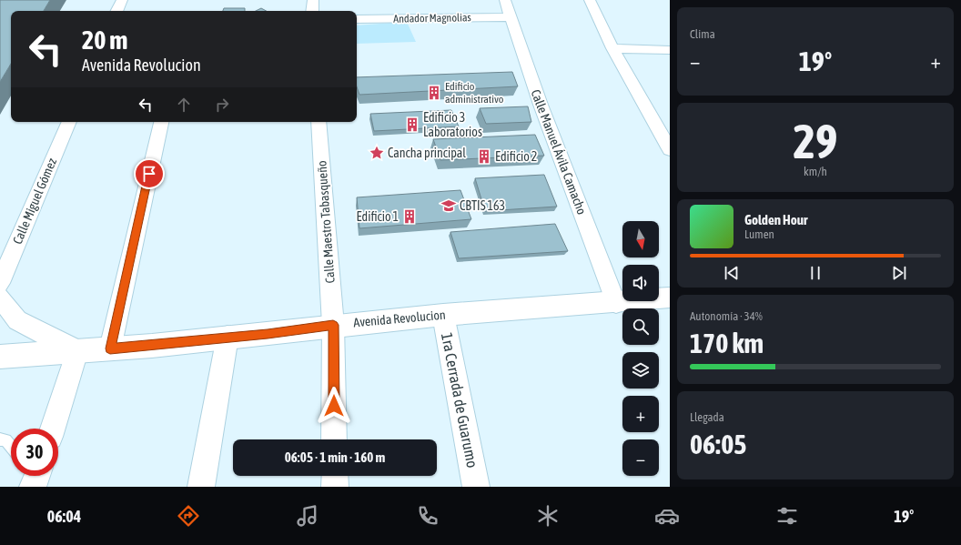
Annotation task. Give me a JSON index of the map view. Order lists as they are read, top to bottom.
{
  "streets": {
    "street": [
      "Andador Magnolias",
      "Calle Manuel Ávila Camacho",
      "Calle Miguel Gómez",
      "Calle Maestro Tabasqueño",
      "Avenida Revolucion",
      "1ra Cerrada de Guarumo"
    ]
  },
  "crossings": [
    ["Andador Magnolias", "Calle Manuel Ávila Camacho"],
    ["Calle Manuel Ávila Camacho", "Avenida Revolucion"],
    ["Calle Maestro Tabasqueño", "Avenida Revolucion"],
    ["Avenida Revolucion", "1ra Cerrada de Guarumo"]
  ],
  "places": {
    "building": [
      "Edificio administrativo",
      "Edificio 3 Laboratorios",
      "Edificio 2",
      "Edificio 1"
    ],
    "place": ["Cancha principal"],
    "school or university": ["CBTIS 163"]
  },
  "north": "bottom",
  "page": {
    "tile": [
      "Clima",
      ["29", "km/h"],
      ["Autonomía · 34%", "170 km"],
      ["Llegada", "06:05"]
    ],
    "turn": ["20 m", "Avenida Revolucion"],
    "heat": ["−", "19°", "+"],
    "song": ["Golden Hour", "Lumen"],
    "map_buttons": ["+", "−"],
    "limit": "30",
    "trip": "06:05 · 1 min · 160 m",
    "tabs": ["06:04", "19°"]
  }
}
